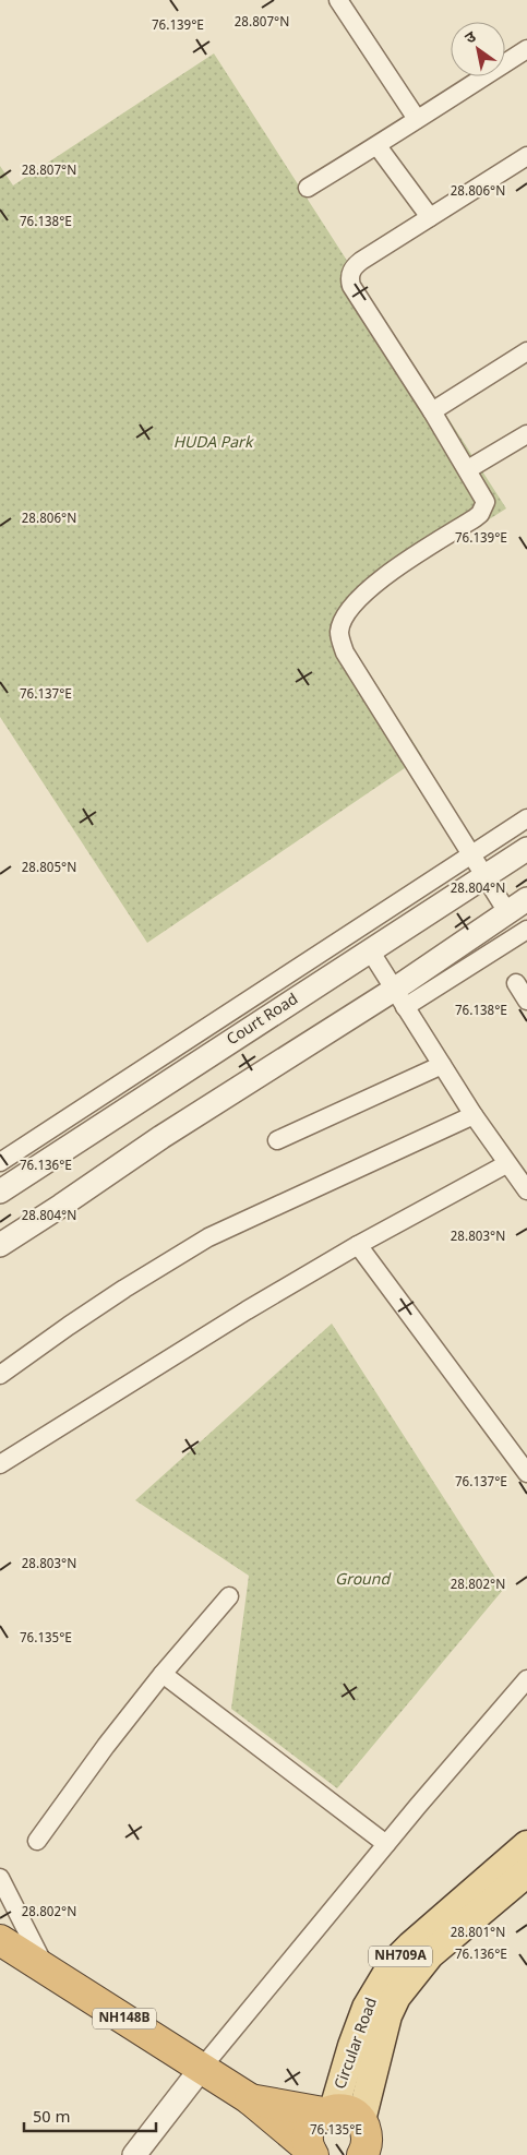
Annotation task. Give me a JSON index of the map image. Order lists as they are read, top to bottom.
{
  "streets": {
    "highway": ["NH148B"],
    "main road": ["NH709A", "Circular Road"],
    "street": ["Court Road"]
  },
  "crossings": [
    ["NH709A", "NH148B"],
    ["NH148B", "Circular Road"]
  ],
  "parks": ["HUDA Park", "Ground"],
  "scale_bar": "50 m",
  "north": "top left",
  "coordinates": [
    "28.807°N",
    "76.139°E",
    "28.806°N",
    "76.138°E",
    "76.137°E",
    "28.805°N",
    "28.804°N",
    "76.136°E",
    "28.803°N",
    "28.802°N",
    "76.135°E",
    "28.801°N"
  ]
}
